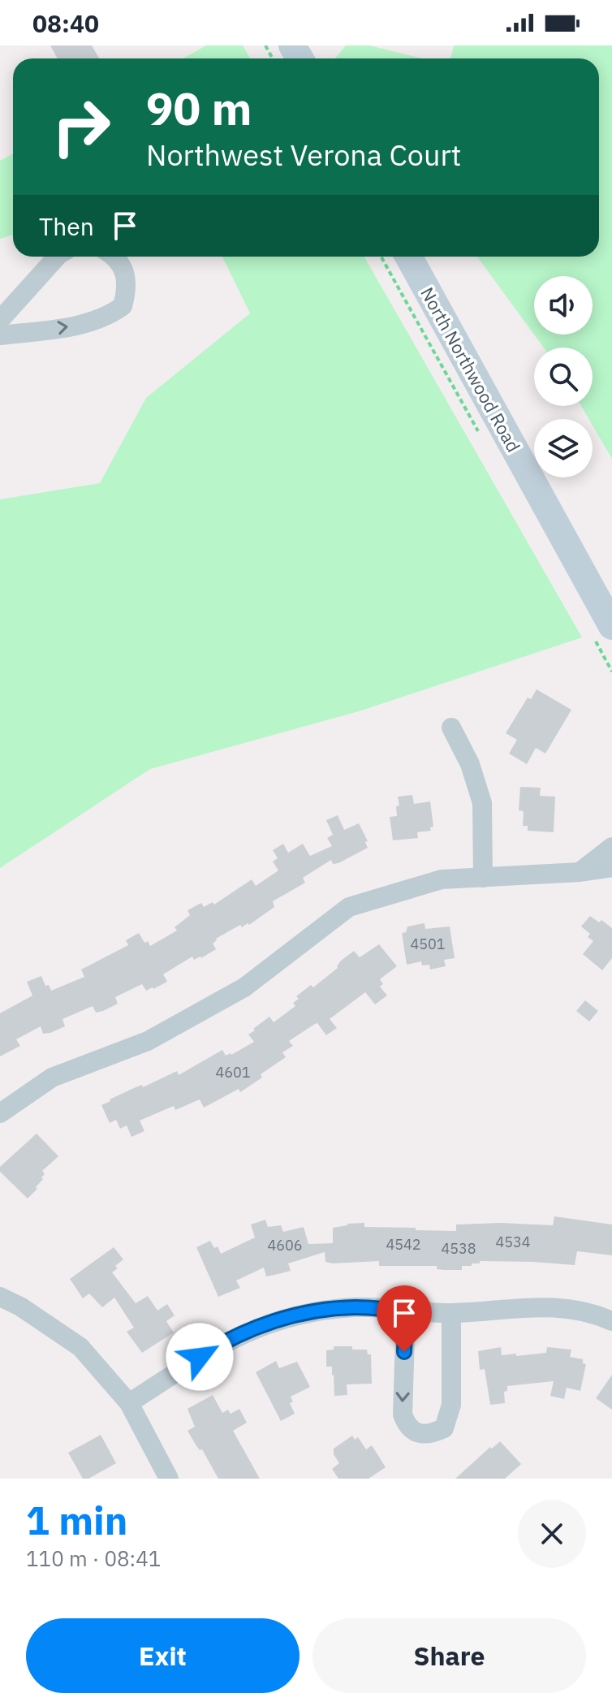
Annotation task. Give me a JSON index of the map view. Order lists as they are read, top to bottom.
{
  "streets": {
    "street": ["North Northwood Road"]
  },
  "house_numbers": [
    "4501",
    "4601",
    "4534",
    "4542",
    "4606",
    "4538"
  ],
  "page": {
    "status": "08:40",
    "turn": ["90 m", "Northwest Verona Court"],
    "then": "Then",
    "heading": ["1 min", "110 m · 08:41"],
    "buttons": ["Exit", "Share"]
  }
}
